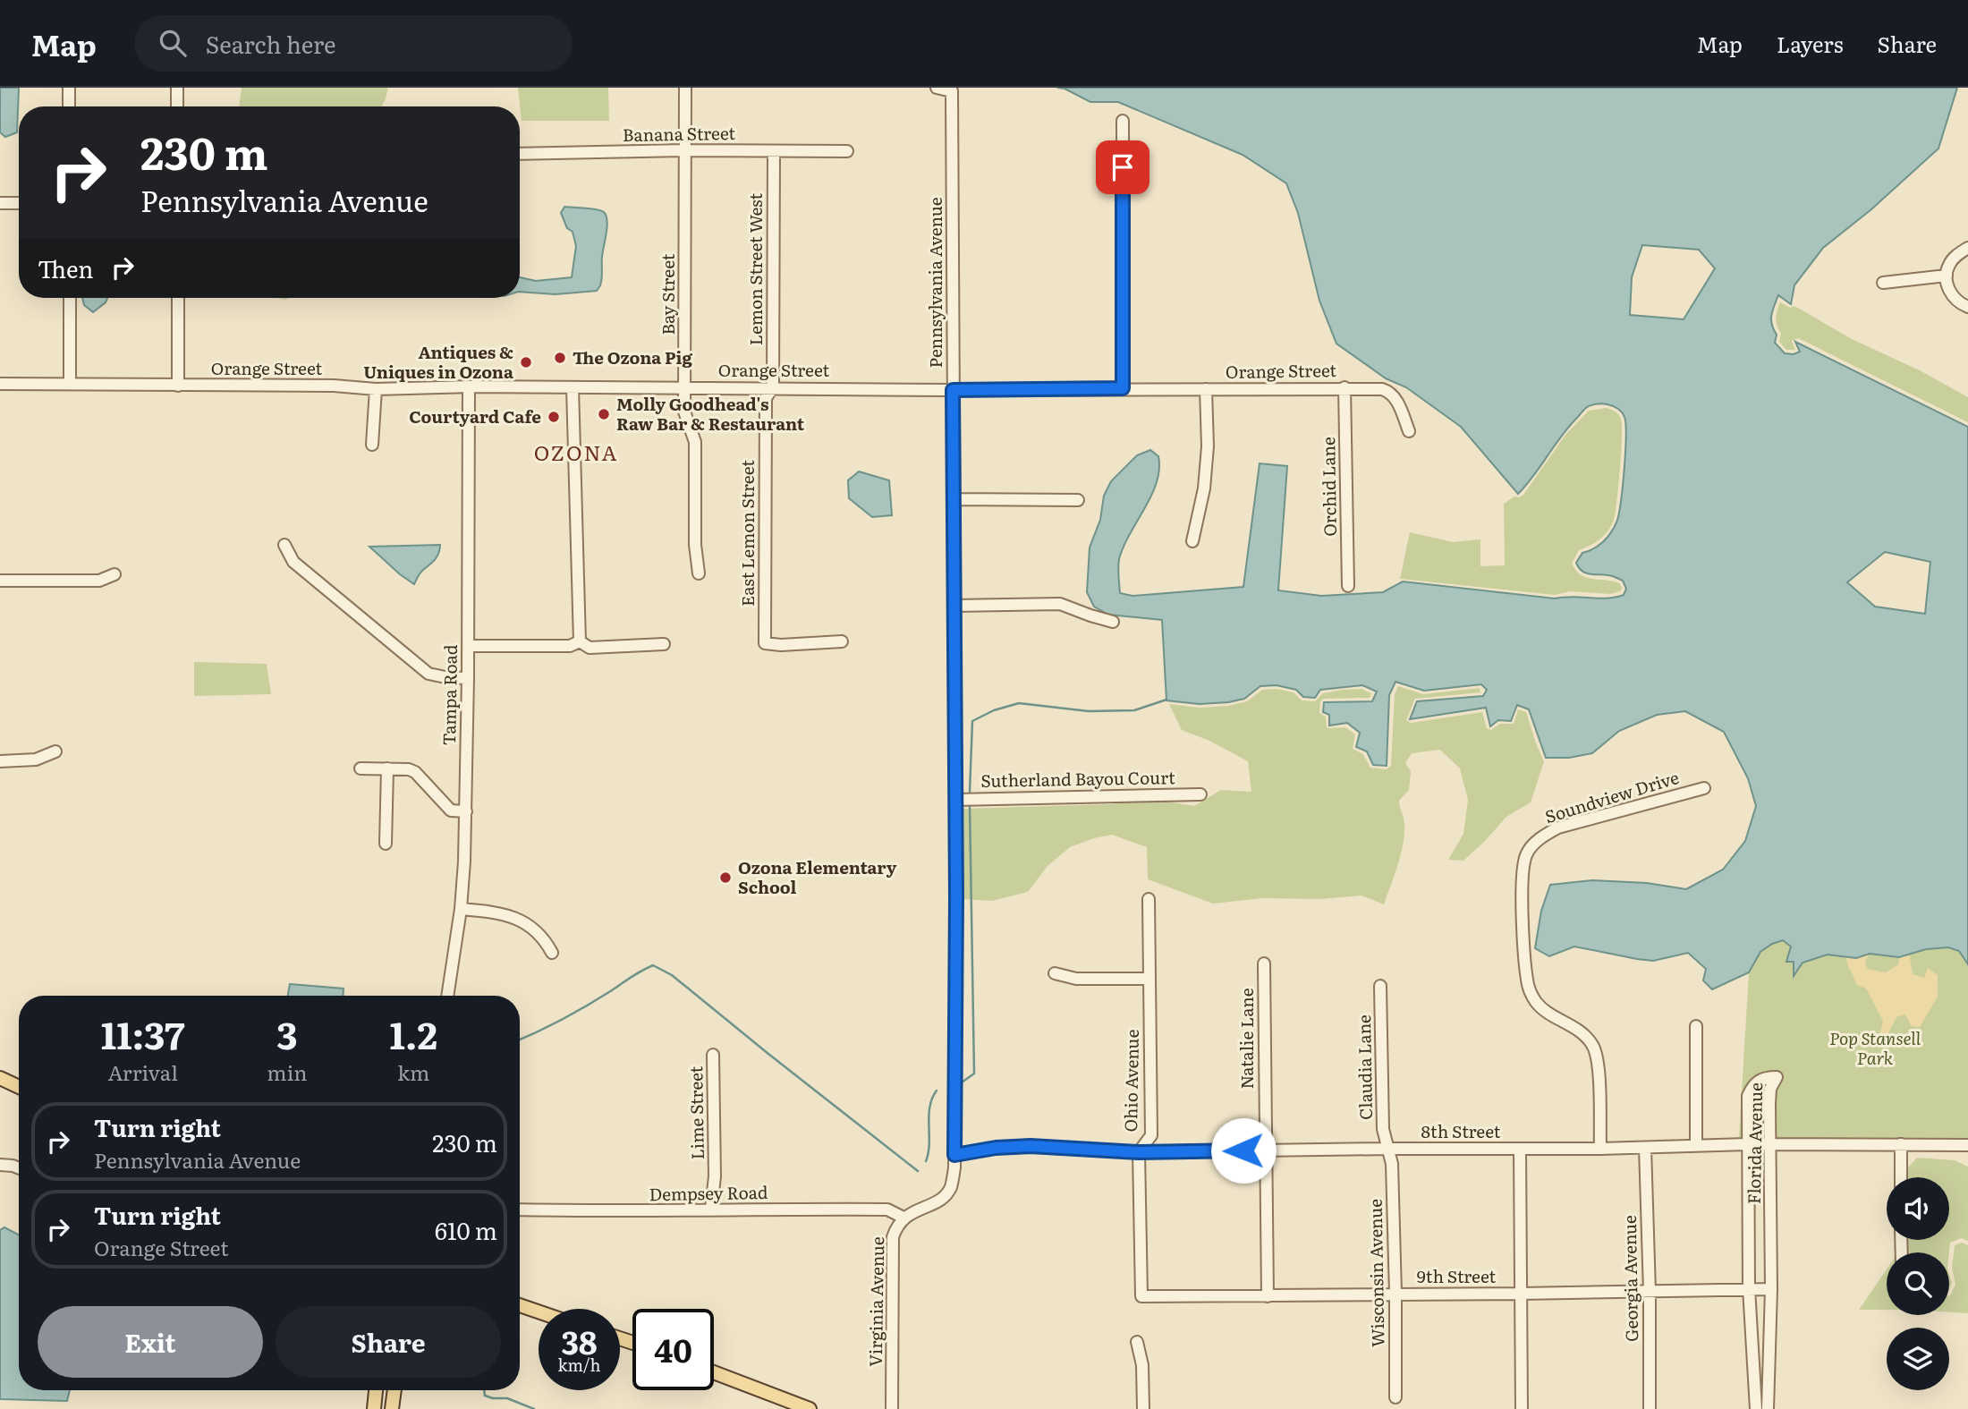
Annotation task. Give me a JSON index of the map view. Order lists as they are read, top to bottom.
{
  "streets": {
    "street": [
      "Banana Street",
      "Lemon Street West",
      "Pennsylvania Avenue",
      "Bay Street",
      "Orange Street",
      "Orchid Lane",
      "East Lemon Street",
      "Tampa Road",
      "Sutherland Bayou Court",
      "Soundview Drive",
      "Natalie Lane",
      "Claudia Lane",
      "Ohio Avenue",
      "Lime Street",
      "8th Street",
      "Florida Avenue",
      "Dempsey Road",
      "Wisconsin Avenue",
      "9th Street",
      "Georgia Avenue",
      "Virginia Avenue"
    ]
  },
  "crossings": [
    ["Banana Street", "Lemon Street West"],
    ["Banana Street", "Bay Street"],
    ["Lemon Street West", "Orange Street"],
    ["Lemon Street West", "East Lemon Street"],
    ["Pennsylvania Avenue", "Orange Street"],
    ["Pennsylvania Avenue", "Sutherland Bayou Court"],
    ["Pennsylvania Avenue", "8th Street"],
    ["Pennsylvania Avenue", "Virginia Avenue"],
    ["Bay Street", "Orange Street"],
    ["Orange Street", "Orchid Lane"],
    ["Orange Street", "East Lemon Street"],
    ["Orange Street", "Tampa Road"],
    ["Soundview Drive", "8th Street"],
    ["Natalie Lane", "8th Street"],
    ["Natalie Lane", "9th Street"],
    ["Claudia Lane", "8th Street"],
    ["Claudia Lane", "Wisconsin Avenue"],
    ["Ohio Avenue", "8th Street"],
    ["Ohio Avenue", "9th Street"],
    ["Lime Street", "Dempsey Road"],
    ["8th Street", "Florida Avenue"],
    ["8th Street", "Wisconsin Avenue"],
    ["8th Street", "Georgia Avenue"],
    ["Florida Avenue", "9th Street"],
    ["Dempsey Road", "Virginia Avenue"],
    ["Wisconsin Avenue", "9th Street"],
    ["9th Street", "Georgia Avenue"]
  ],
  "districts": ["OZONA"],
  "parks": ["Pop Stansell Park"],
  "places": [
    "The Ozona Pig",
    "Antiques & Uniques in Ozona",
    "Molly Goodhead's Raw Bar & Restaurant",
    "Courtyard Cafe",
    "Ozona Elementary School"
  ],
  "page": {
    "header": "Map",
    "search": "Search here",
    "nav": ["Map", "Layers", "Share"],
    "turn": ["230 m", "Pennsylvania Avenue"],
    "then": "Then",
    "eta": [
      "11:37",
      "Arrival",
      "3",
      "min",
      "1.2",
      "km"
    ],
    "list": [
      {
        "name": "Turn right",
        "note": "Pennsylvania Avenue",
        "value": "230 m"
      },
      {
        "name": "Turn right",
        "note": "Orange Street",
        "value": "610 m"
      }
    ],
    "buttons": ["Exit", "Share"],
    "speed": "38 km/h",
    "limit": "40"
  }
}
